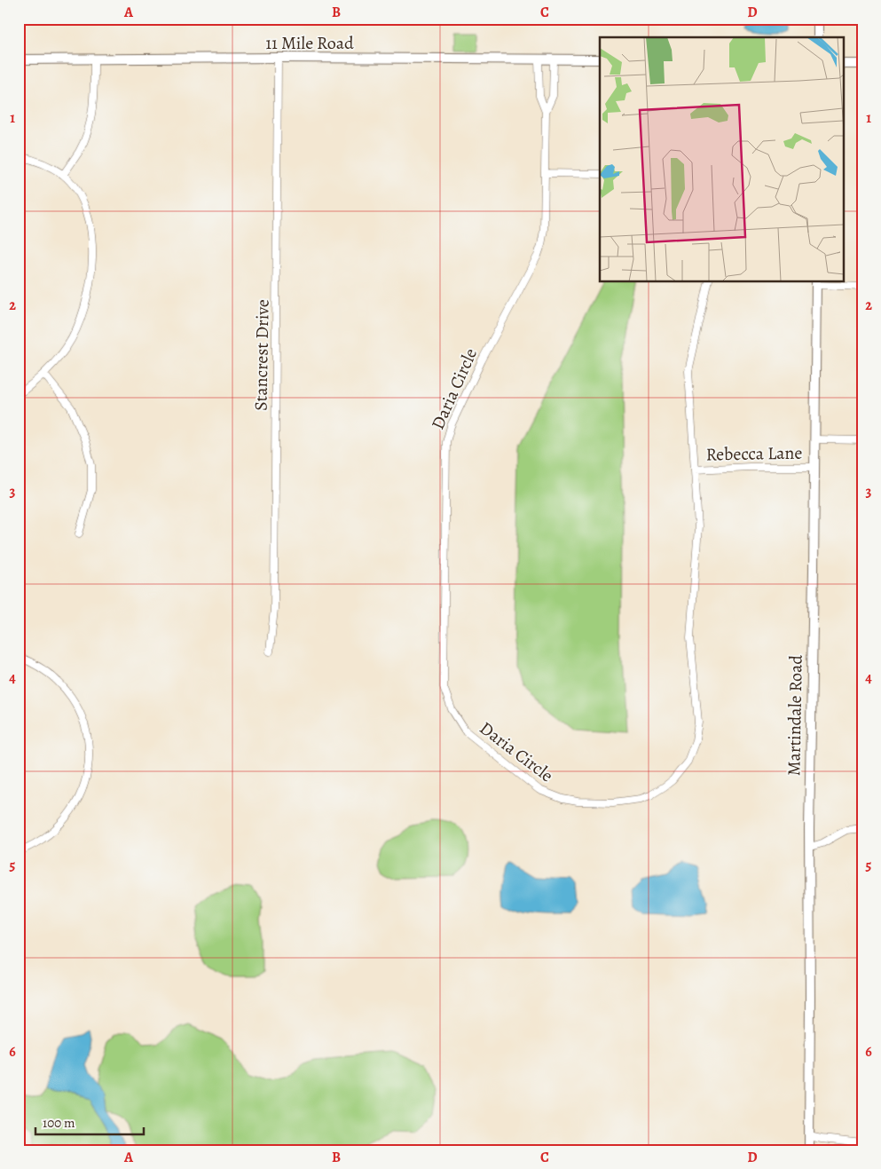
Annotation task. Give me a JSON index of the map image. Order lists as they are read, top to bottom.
{
  "streets": {
    "street": [
      "11 Mile Road",
      "Stancrest Drive",
      "Daria Circle",
      "Rebecca Lane",
      "Martindale Road"
    ]
  },
  "crossings": [
    ["11 Mile Road", "Stancrest Drive"],
    ["11 Mile Road", "Daria Circle"],
    ["Daria Circle", "Rebecca Lane"],
    ["Rebecca Lane", "Martindale Road"]
  ],
  "scale_bar": "100 m",
  "grid": {
    "columns": [
      "A",
      "B",
      "C",
      "D"
    ],
    "rows": [
      "1",
      "2",
      "3",
      "4",
      "5",
      "6"
    ]
  }
}
